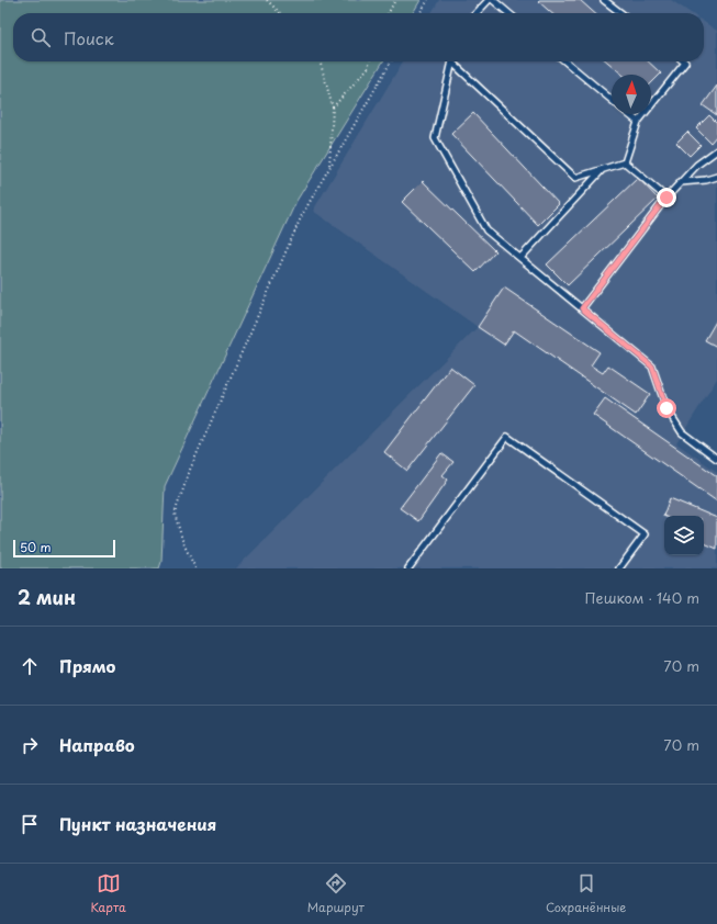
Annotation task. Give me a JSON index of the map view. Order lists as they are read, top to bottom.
{
  "scale_bar": "50 m",
  "north": "top",
  "page": {
    "search": "Поиск",
    "scale": "50 m",
    "heading": ["2 мин", "Пешком · 140 m"],
    "list": [
      ["Прямо", "70 m"],
      ["Направо", "70 m"],
      "Пункт назначения"
    ],
    "nav": ["Карта", "Маршрут", "Сохранённые"]
  }
}
